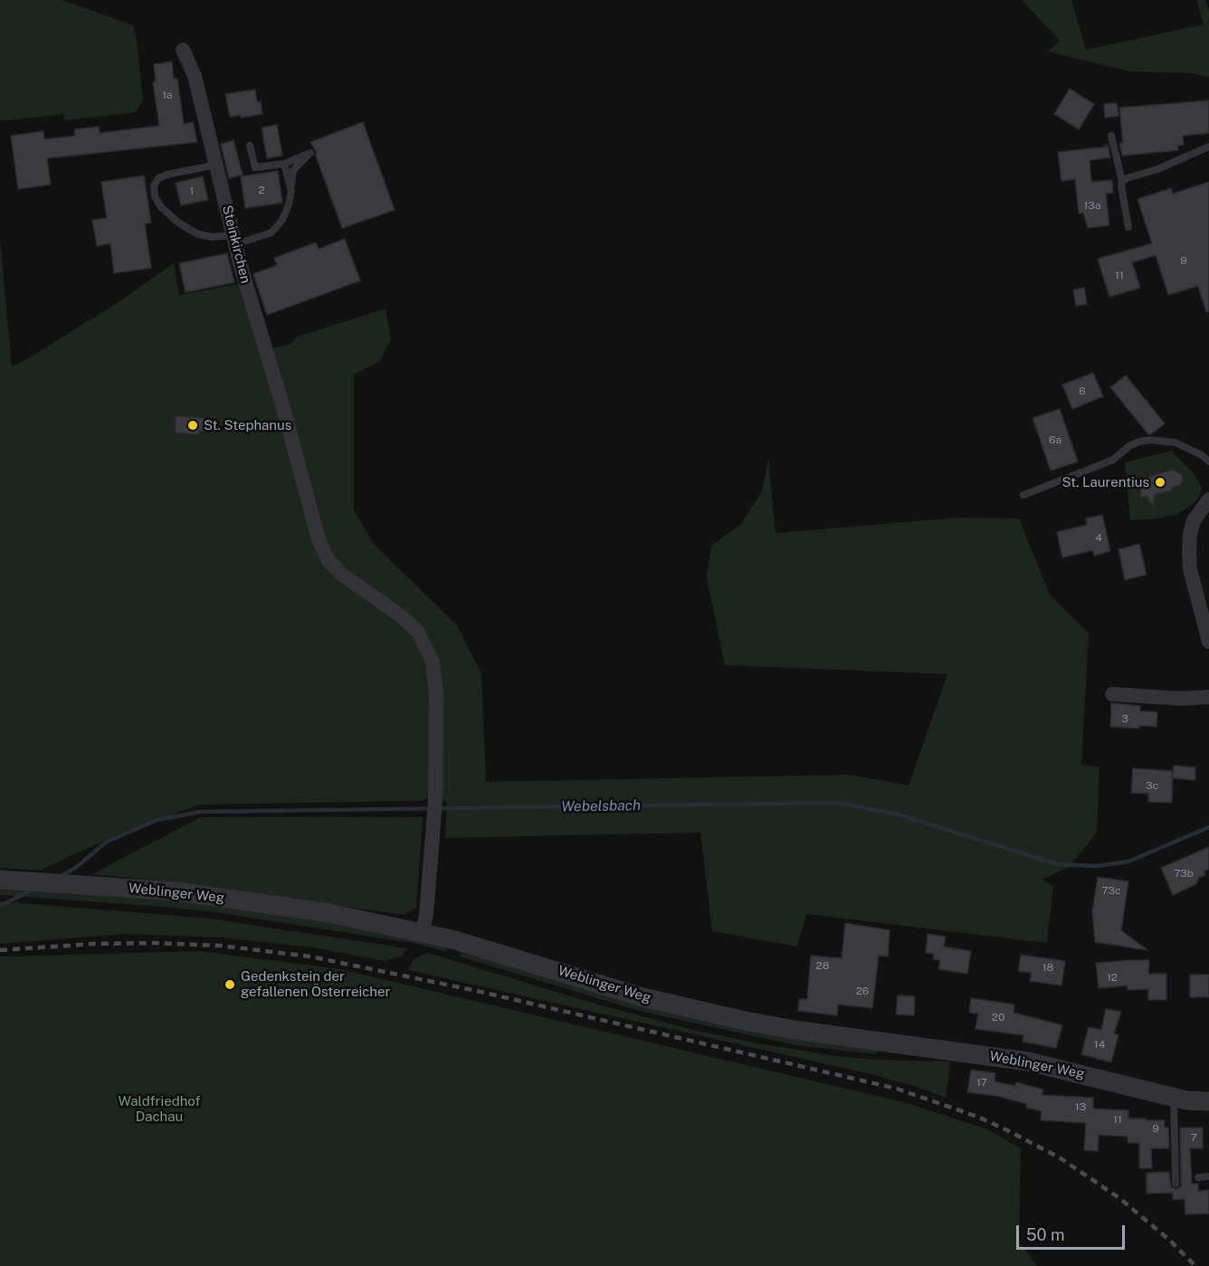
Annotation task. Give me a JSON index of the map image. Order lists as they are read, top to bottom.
{
  "streets": {
    "street": ["Steinkirchen", "Weblinger Weg"]
  },
  "crossings": [
    ["Steinkirchen", "Weblinger Weg"]
  ],
  "water": ["Webelsbach"],
  "parks": ["Waldfriedhof Dachau"],
  "places": ["St. Stephanus", "St. Laurentius", "Gedenkstein der gefallenen Österreicher"],
  "house_numbers": [
    "1a",
    "2",
    "1",
    "13a",
    "9",
    "11",
    "6",
    "6a",
    "4",
    "3",
    "3c",
    "73b",
    "73c",
    "28",
    "18",
    "12",
    "26",
    "20",
    "14",
    "17",
    "13",
    "11",
    "9",
    "7"
  ],
  "scale_bar": "50 m"
}
